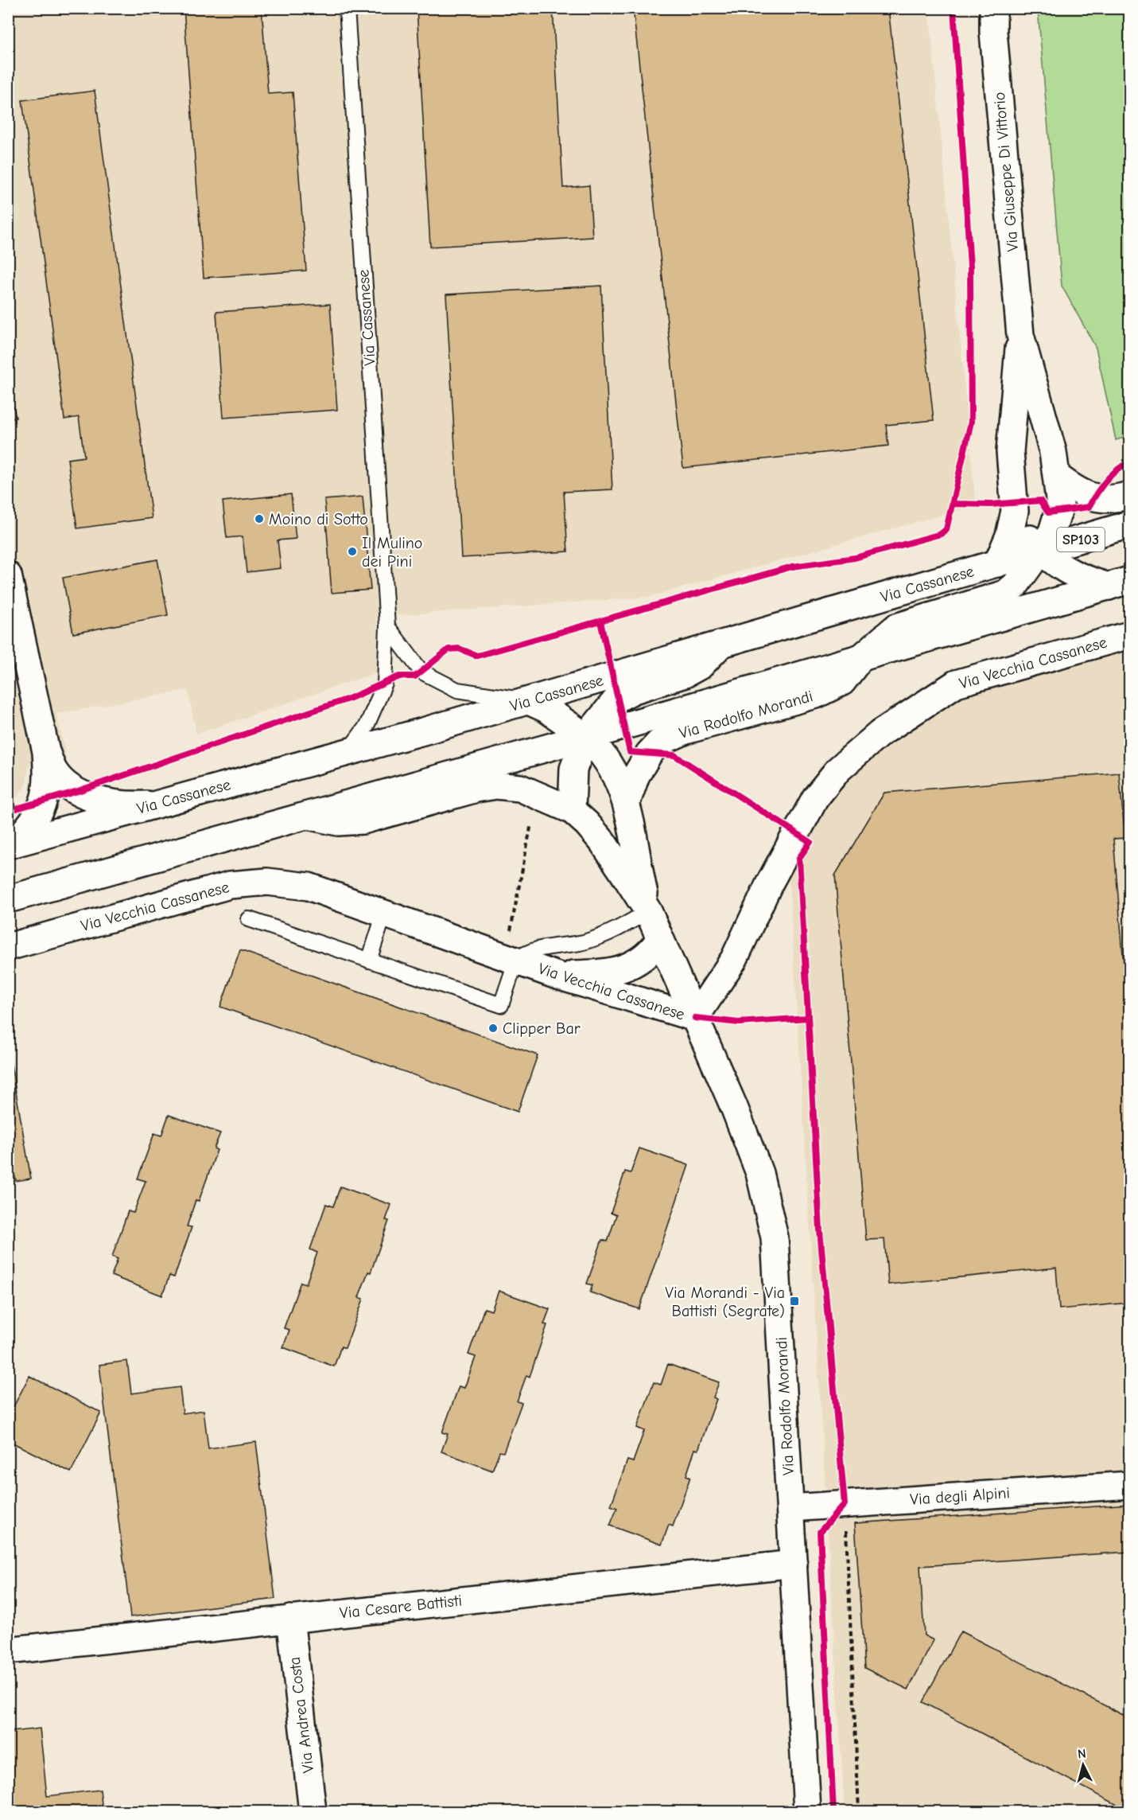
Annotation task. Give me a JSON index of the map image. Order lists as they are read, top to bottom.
{
  "streets": {
    "street": [
      "Via Giuseppe Di Vittorio",
      "Via Cassanese",
      "SP103",
      "Via Vecchia Cassanese",
      "Via Rodolfo Morandi",
      "Via degli Alpini",
      "Via Cesare Battisti",
      "Via Andrea Costa"
    ]
  },
  "crossings": [
    ["Via Giuseppe Di Vittorio", "Via Cassanese"],
    ["Via Cassanese", "Via Rodolfo Morandi"],
    ["Via Vecchia Cassanese", "Via Rodolfo Morandi"],
    ["Via Rodolfo Morandi", "Via degli Alpini"],
    ["Via Rodolfo Morandi", "Via Cesare Battisti"],
    ["Via Cesare Battisti", "Via Andrea Costa"]
  ],
  "places": {
    "other": ["Moino di Sotto", "Il Mulino dei Pini", "Clipper Bar"],
    "transit": ["Via Morandi - Via Battisti (Segrate)"]
  },
  "north": "top"
}
